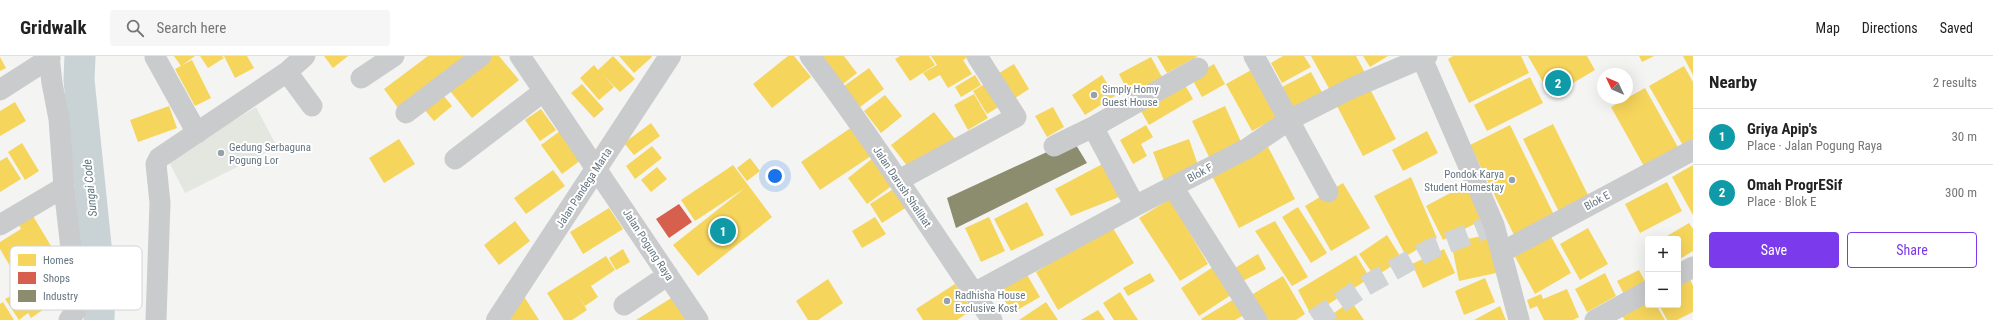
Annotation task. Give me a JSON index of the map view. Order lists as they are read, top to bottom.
{
  "streets": {
    "street": [
      "Blok F",
      "Jalan Darush Shalihat",
      "Jalan Pandega Marta",
      "Blok E",
      "Jalan Pogung Raya"
    ]
  },
  "crossings": [
    ["Blok F", "Jalan Darush Shalihat"],
    ["Jalan Pandega Marta", "Jalan Pogung Raya"]
  ],
  "water": ["Sungai Code"],
  "places": [
    "Simply Homy Guest House",
    "Gedung Serbaguna Pogung Lor",
    "Pondok Karya Student Homestay",
    "Radhisha House Exclusive Kost"
  ],
  "legend": ["Homes", "Shops", "Industry"],
  "north": "top left",
  "page": {
    "header": "Gridwalk",
    "search": "Search here",
    "nav": ["Map", "Directions", "Saved"],
    "heading": ["Nearby", "2 results"],
    "pins": ["2", "1"],
    "list": [
      {
        "mark": "1",
        "name": "Griya Apip's",
        "note": "Place · Jalan Pogung Raya",
        "value": "30 m"
      },
      {
        "mark": "2",
        "name": "Omah ProgrESif",
        "note": "Place · Blok E",
        "value": "300 m"
      }
    ],
    "buttons": ["Save", "Share"],
    "map_buttons": ["+", "−"]
  }
}
